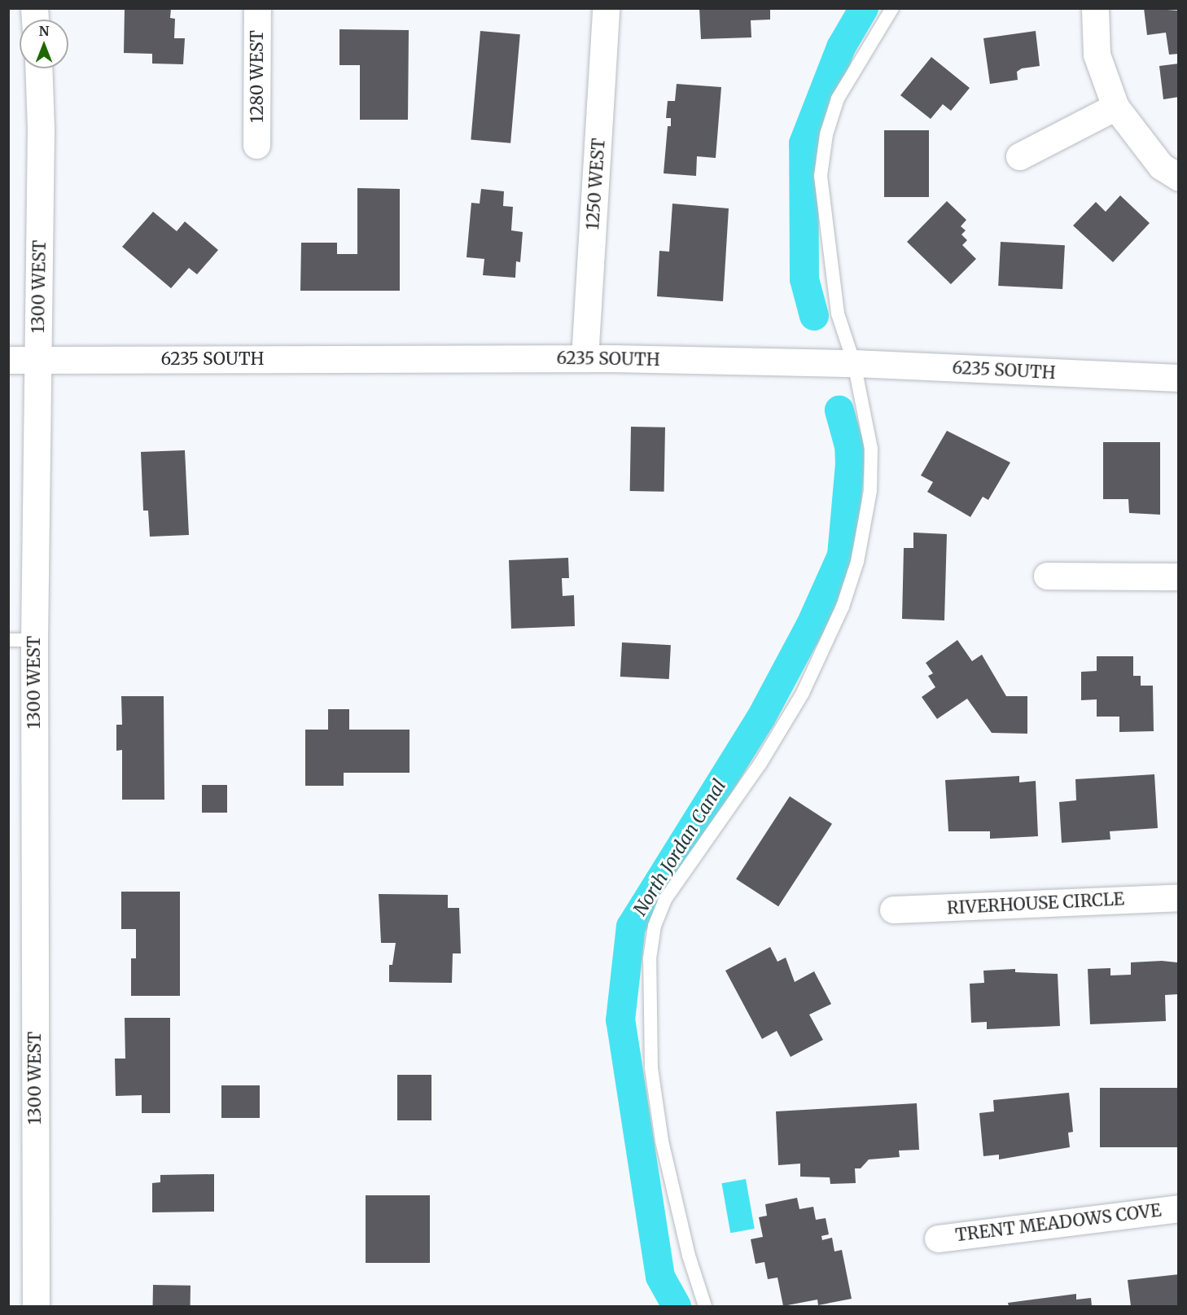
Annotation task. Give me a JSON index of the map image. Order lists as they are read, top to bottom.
{
  "streets": {
    "street": [
      "1280 WEST",
      "1250 WEST",
      "1300 WEST",
      "6235 SOUTH",
      "RIVERHOUSE CIRCLE",
      "TRENT MEADOWS COVE"
    ]
  },
  "crossings": [
    ["1250 WEST", "6235 SOUTH"],
    ["1300 WEST", "6235 SOUTH"]
  ],
  "water": ["North Jordan Canal"],
  "north": "top"
}
